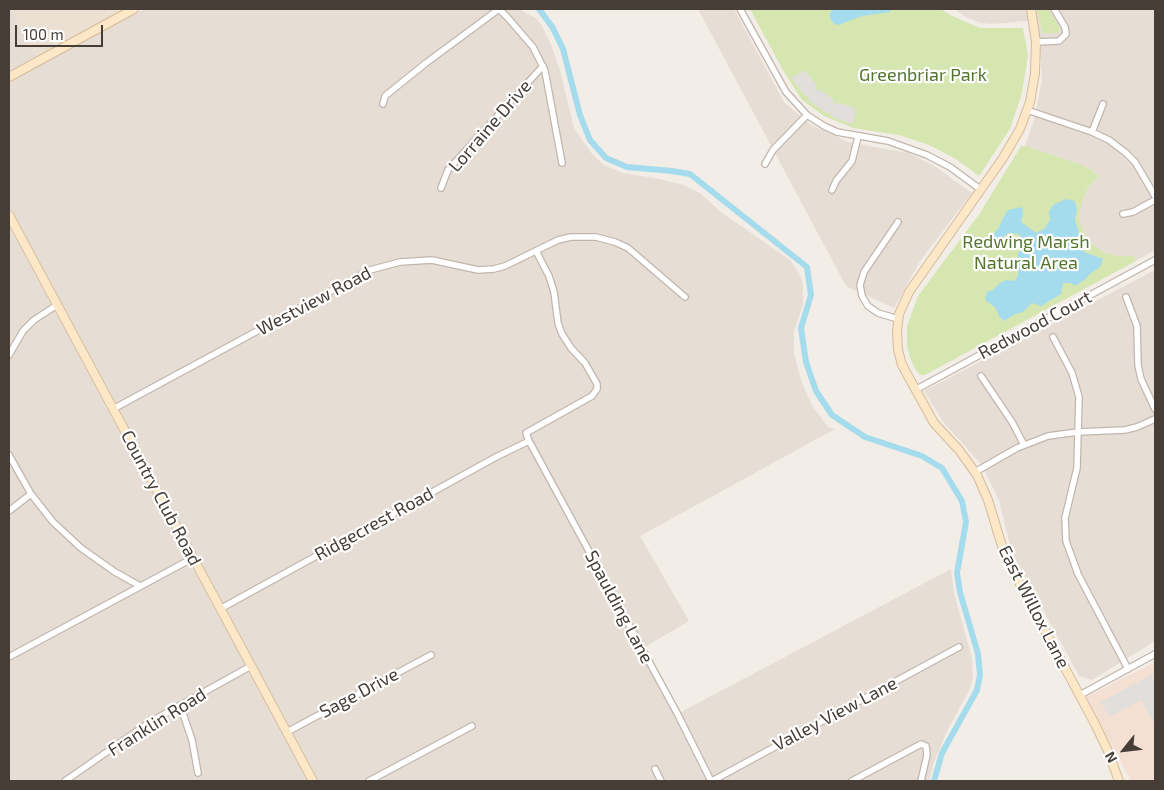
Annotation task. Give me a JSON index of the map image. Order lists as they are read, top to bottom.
{
  "streets": {
    "main road": ["Country Club Road", "East Willox Lane"],
    "street": [
      "Lorraine Drive",
      "Westview Road",
      "Redwood Court",
      "Ridgecrest Road",
      "Spaulding Lane",
      "Sage Drive",
      "Valley View Lane",
      "Franklin Road"
    ]
  },
  "crossings": [
    ["Westview Road", "Country Club Road"],
    ["Westview Road", "Spaulding Lane"],
    ["Redwood Court", "East Willox Lane"],
    ["Country Club Road", "Ridgecrest Road"],
    ["Country Club Road", "Sage Drive"],
    ["Country Club Road", "Franklin Road"],
    ["Ridgecrest Road", "Spaulding Lane"],
    ["Spaulding Lane", "Valley View Lane"]
  ],
  "parks": ["Greenbriar Park", "Redwing Marsh Natural Area"],
  "scale_bar": "100 m",
  "north": "bottom left"
}
